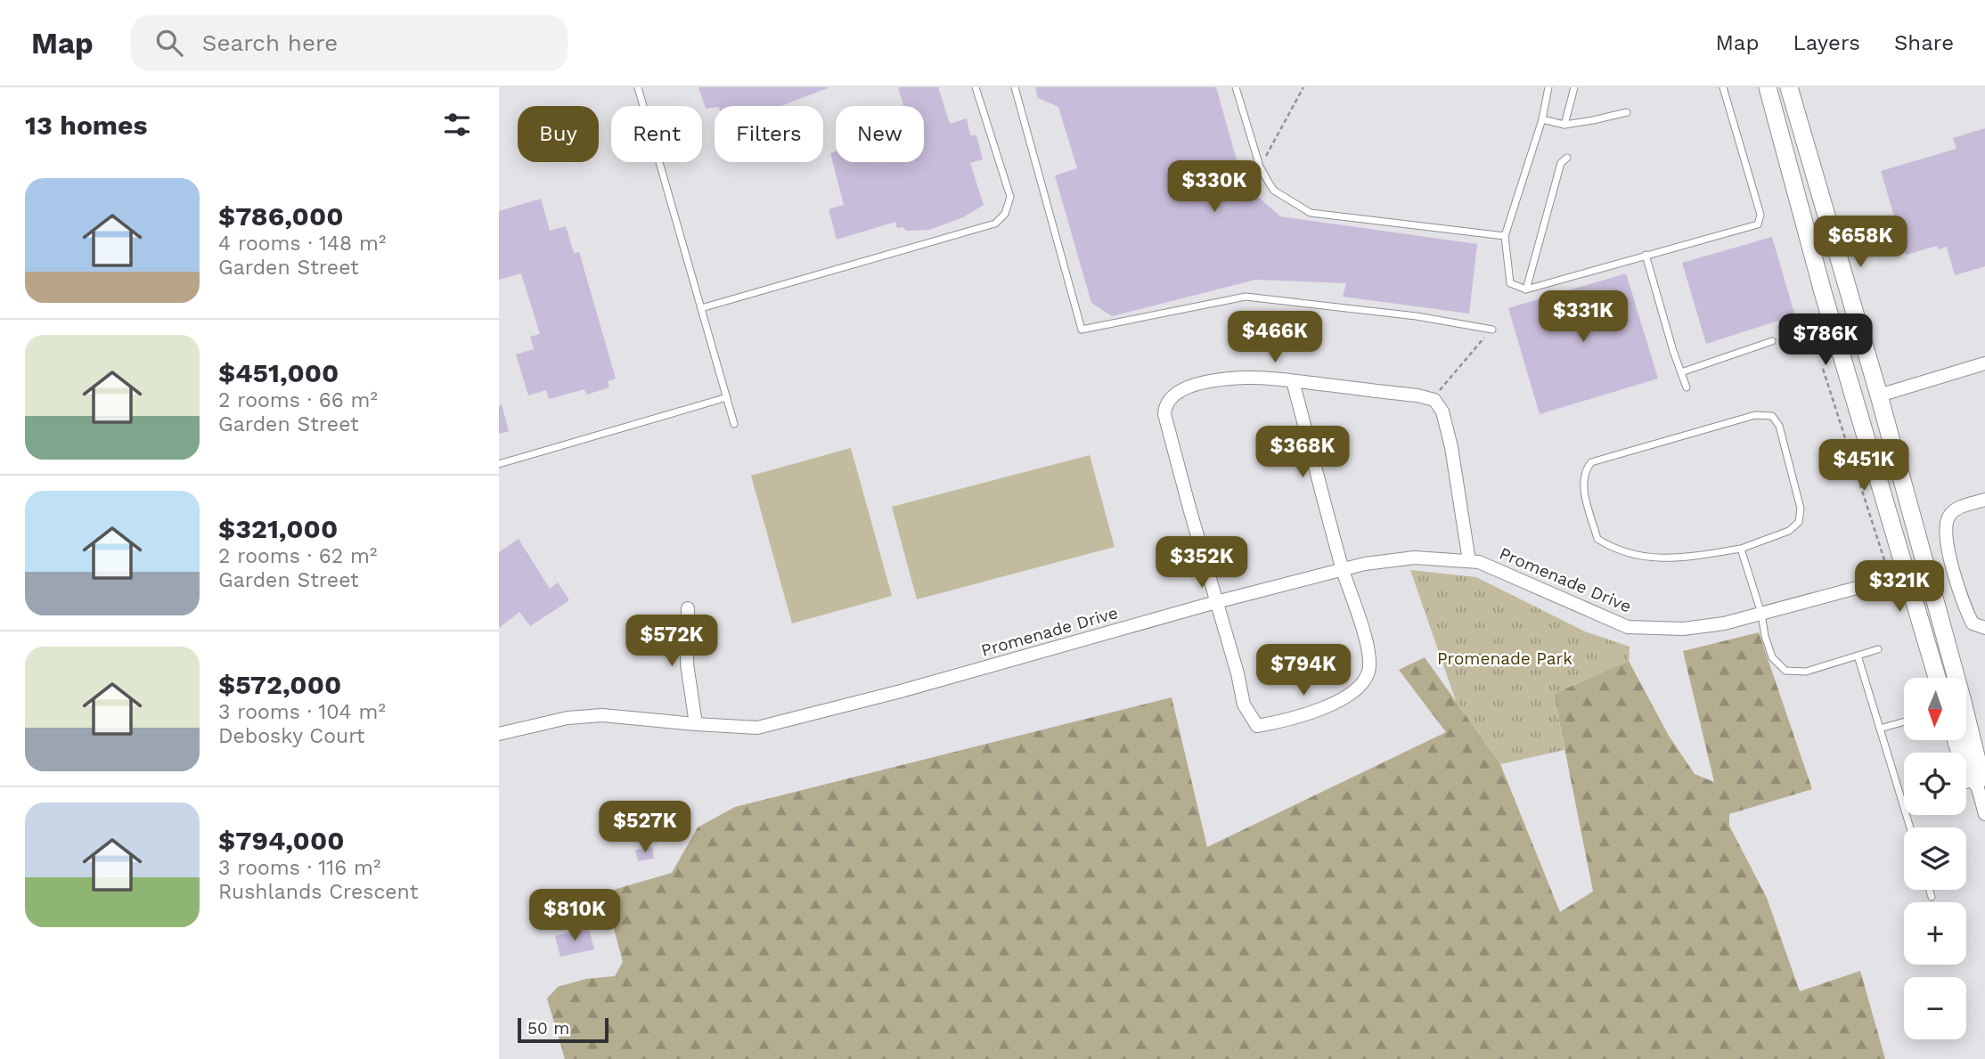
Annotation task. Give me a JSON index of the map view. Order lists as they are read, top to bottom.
{
  "streets": {
    "street": ["Promenade Drive"]
  },
  "parks": ["Promenade Park"],
  "scale_bar": "50 m",
  "north": "bottom",
  "page": {
    "header": "Map",
    "search": "Search here",
    "nav": ["Map", "Layers", "Share"],
    "heading": "13 homes",
    "chip": [
      "Buy",
      "Rent",
      "Filters",
      "New"
    ],
    "price": [
      "$330K",
      "$658K",
      "$331K",
      "$466K",
      "$786K",
      "$368K",
      "$451K",
      "$352K",
      "$321K",
      "$572K",
      "$794K",
      "$527K",
      "$810K"
    ],
    "list": [
      {
        "name": "$786,000",
        "note": "4 rooms · 148 m² · Garden Street"
      },
      {
        "name": "$451,000",
        "note": "2 rooms · 66 m² · Garden Street"
      },
      {
        "name": "$321,000",
        "note": "2 rooms · 62 m² · Garden Street"
      },
      {
        "name": "$572,000",
        "note": "3 rooms · 104 m² · Debosky Court"
      },
      {
        "name": "$794,000",
        "note": "3 rooms · 116 m² · Rushlands Crescent"
      }
    ],
    "map_buttons": ["+", "−"],
    "scale": "50 m"
  }
}
